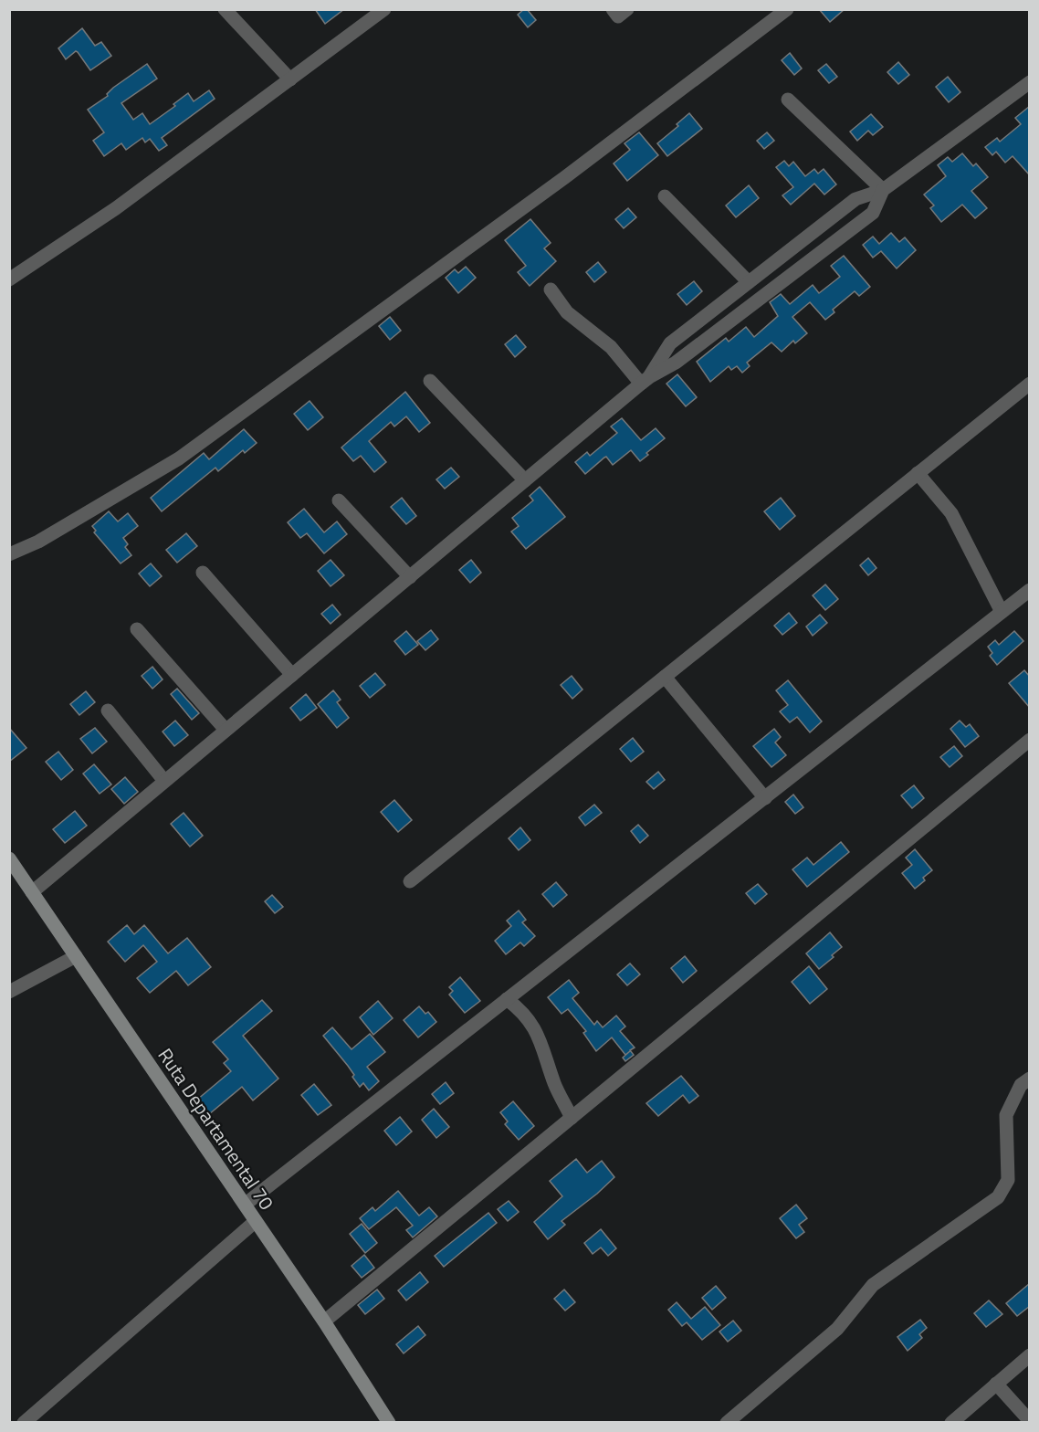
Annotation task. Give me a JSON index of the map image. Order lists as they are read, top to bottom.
{
  "streets": {
    "main road": ["Ruta Departamental 70"]
  }
}
